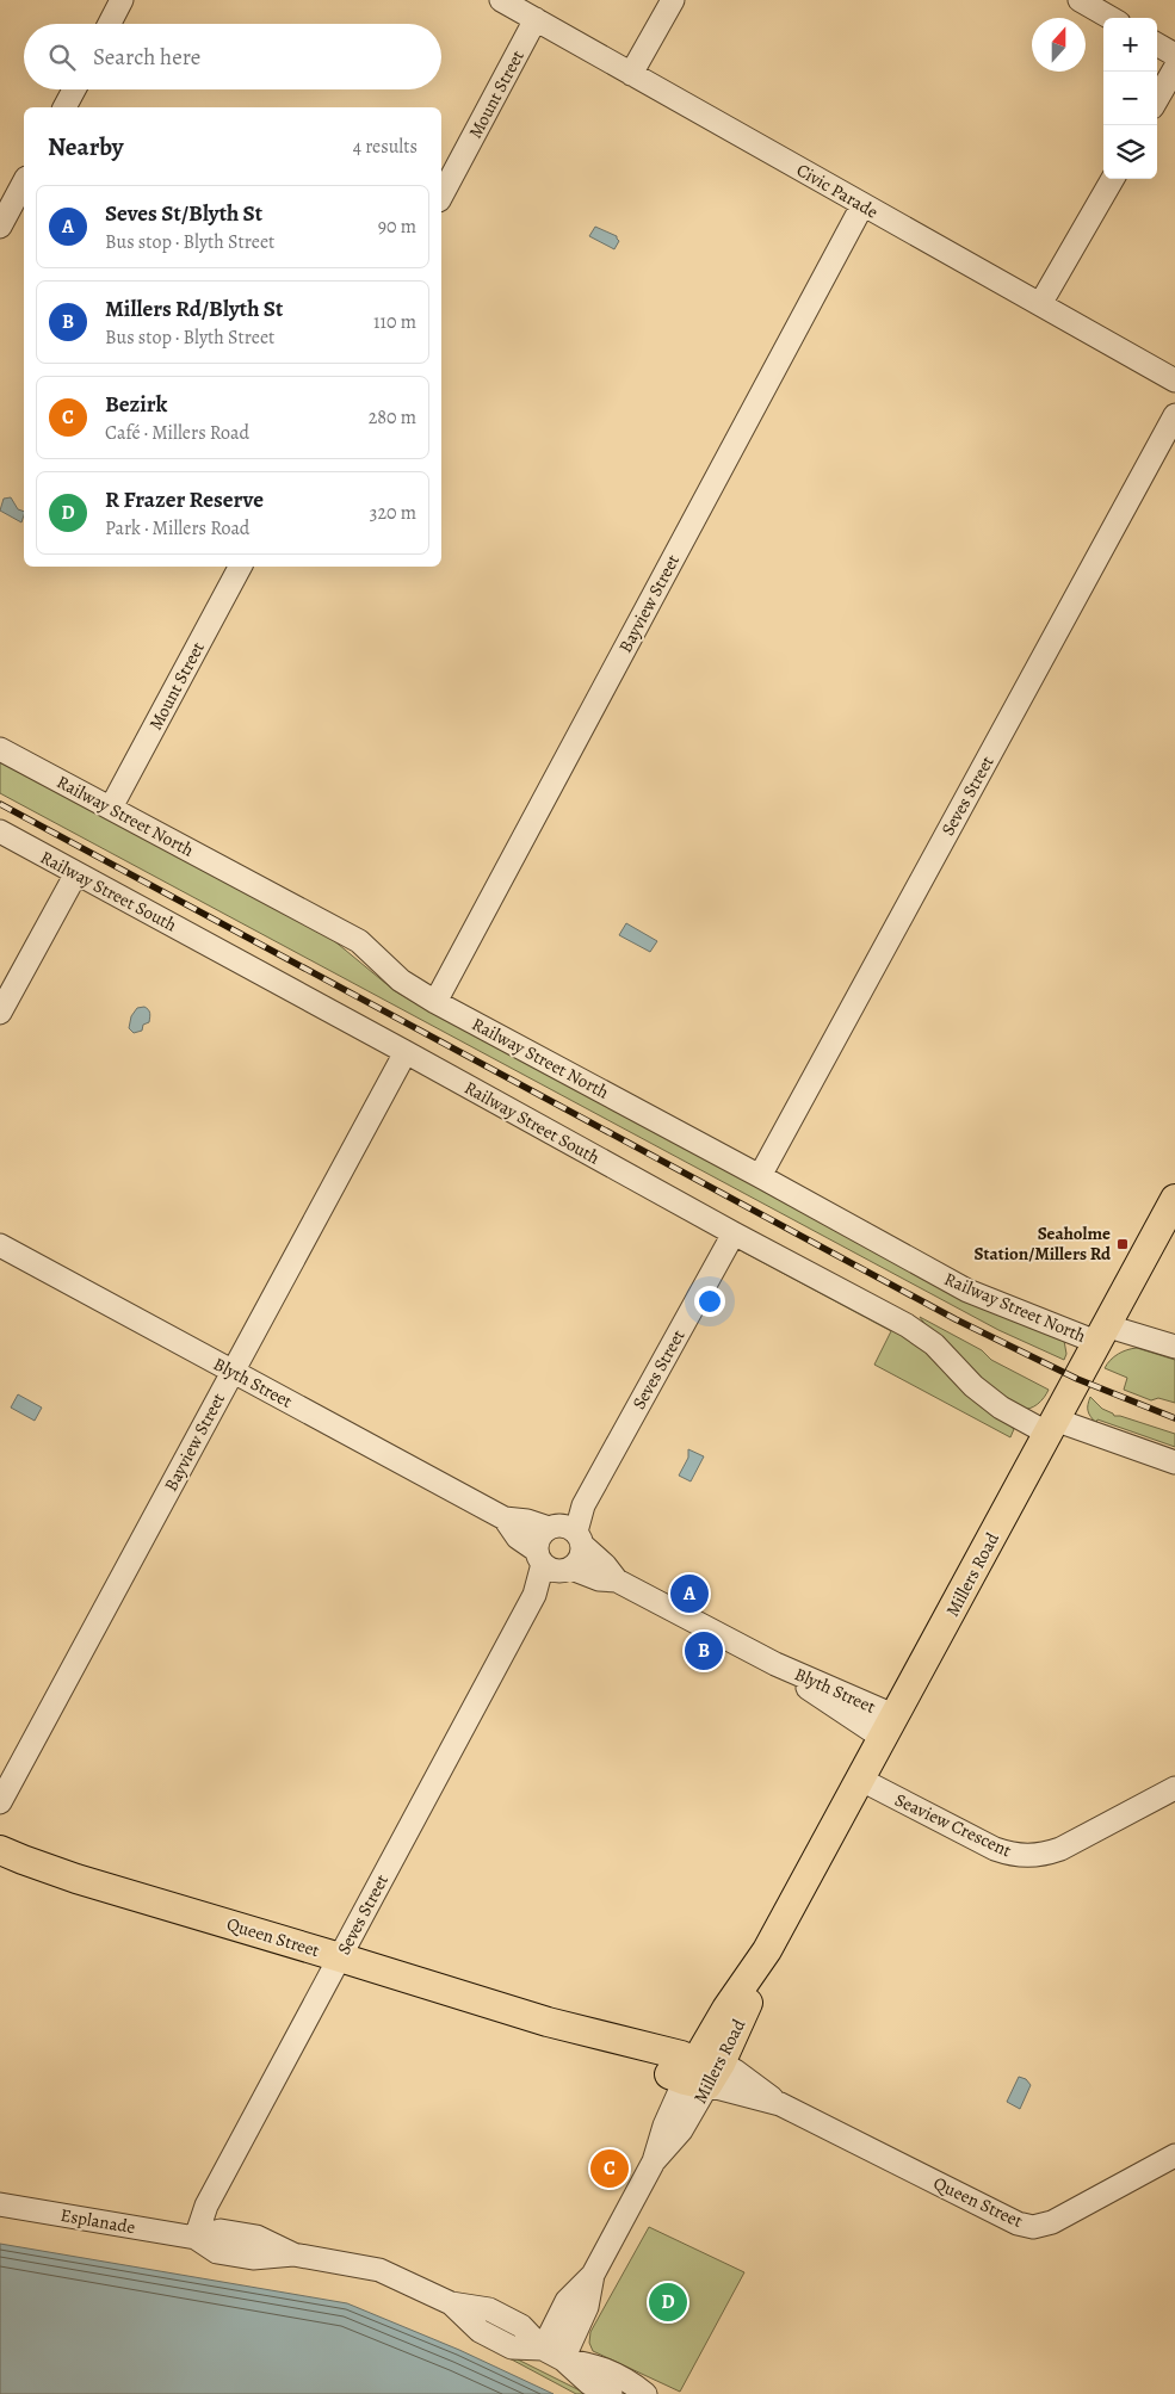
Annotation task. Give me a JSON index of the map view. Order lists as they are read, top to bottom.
{
  "streets": {
    "main road": ["Millers Road", "Queen Street"],
    "street": [
      "Mount Street",
      "Civic Parade",
      "Bayview Street",
      "Seves Street",
      "Railway Street North",
      "Railway Street South",
      "Blyth Street",
      "Seaview Crescent",
      "Esplanade"
    ]
  },
  "crossings": [
    ["Mount Street", "Civic Parade"],
    ["Mount Street", "Railway Street North"],
    ["Civic Parade", "Bayview Street"],
    ["Bayview Street", "Railway Street North"],
    ["Bayview Street", "Railway Street South"],
    ["Bayview Street", "Blyth Street"],
    ["Seves Street", "Railway Street North"],
    ["Seves Street", "Railway Street South"],
    ["Seves Street", "Blyth Street"],
    ["Seves Street", "Queen Street"],
    ["Seves Street", "Esplanade"],
    ["Railway Street North", "Millers Road"],
    ["Railway Street South", "Millers Road"],
    ["Blyth Street", "Millers Road"],
    ["Millers Road", "Seaview Crescent"],
    ["Millers Road", "Queen Street"],
    ["Millers Road", "Esplanade"]
  ],
  "places": {
    "transit": ["Seaholme Station/Millers Rd"]
  },
  "north": "top",
  "page": {
    "map_buttons": ["+", "−"],
    "search": "Search here",
    "heading": ["Nearby", "4 results"],
    "list": [
      {
        "mark": "A",
        "name": "Seves St/Blyth St",
        "note": "Bus stop · Blyth Street",
        "value": "90 m"
      },
      {
        "mark": "B",
        "name": "Millers Rd/Blyth St",
        "note": "Bus stop · Blyth Street",
        "value": "110 m"
      },
      {
        "mark": "C",
        "name": "Bezirk",
        "note": "Café · Millers Road",
        "value": "280 m"
      },
      {
        "mark": "D",
        "name": "R Frazer Reserve",
        "note": "Park · Millers Road",
        "value": "320 m"
      }
    ],
    "pins": [
      "A",
      "B",
      "C",
      "D"
    ]
  }
}
